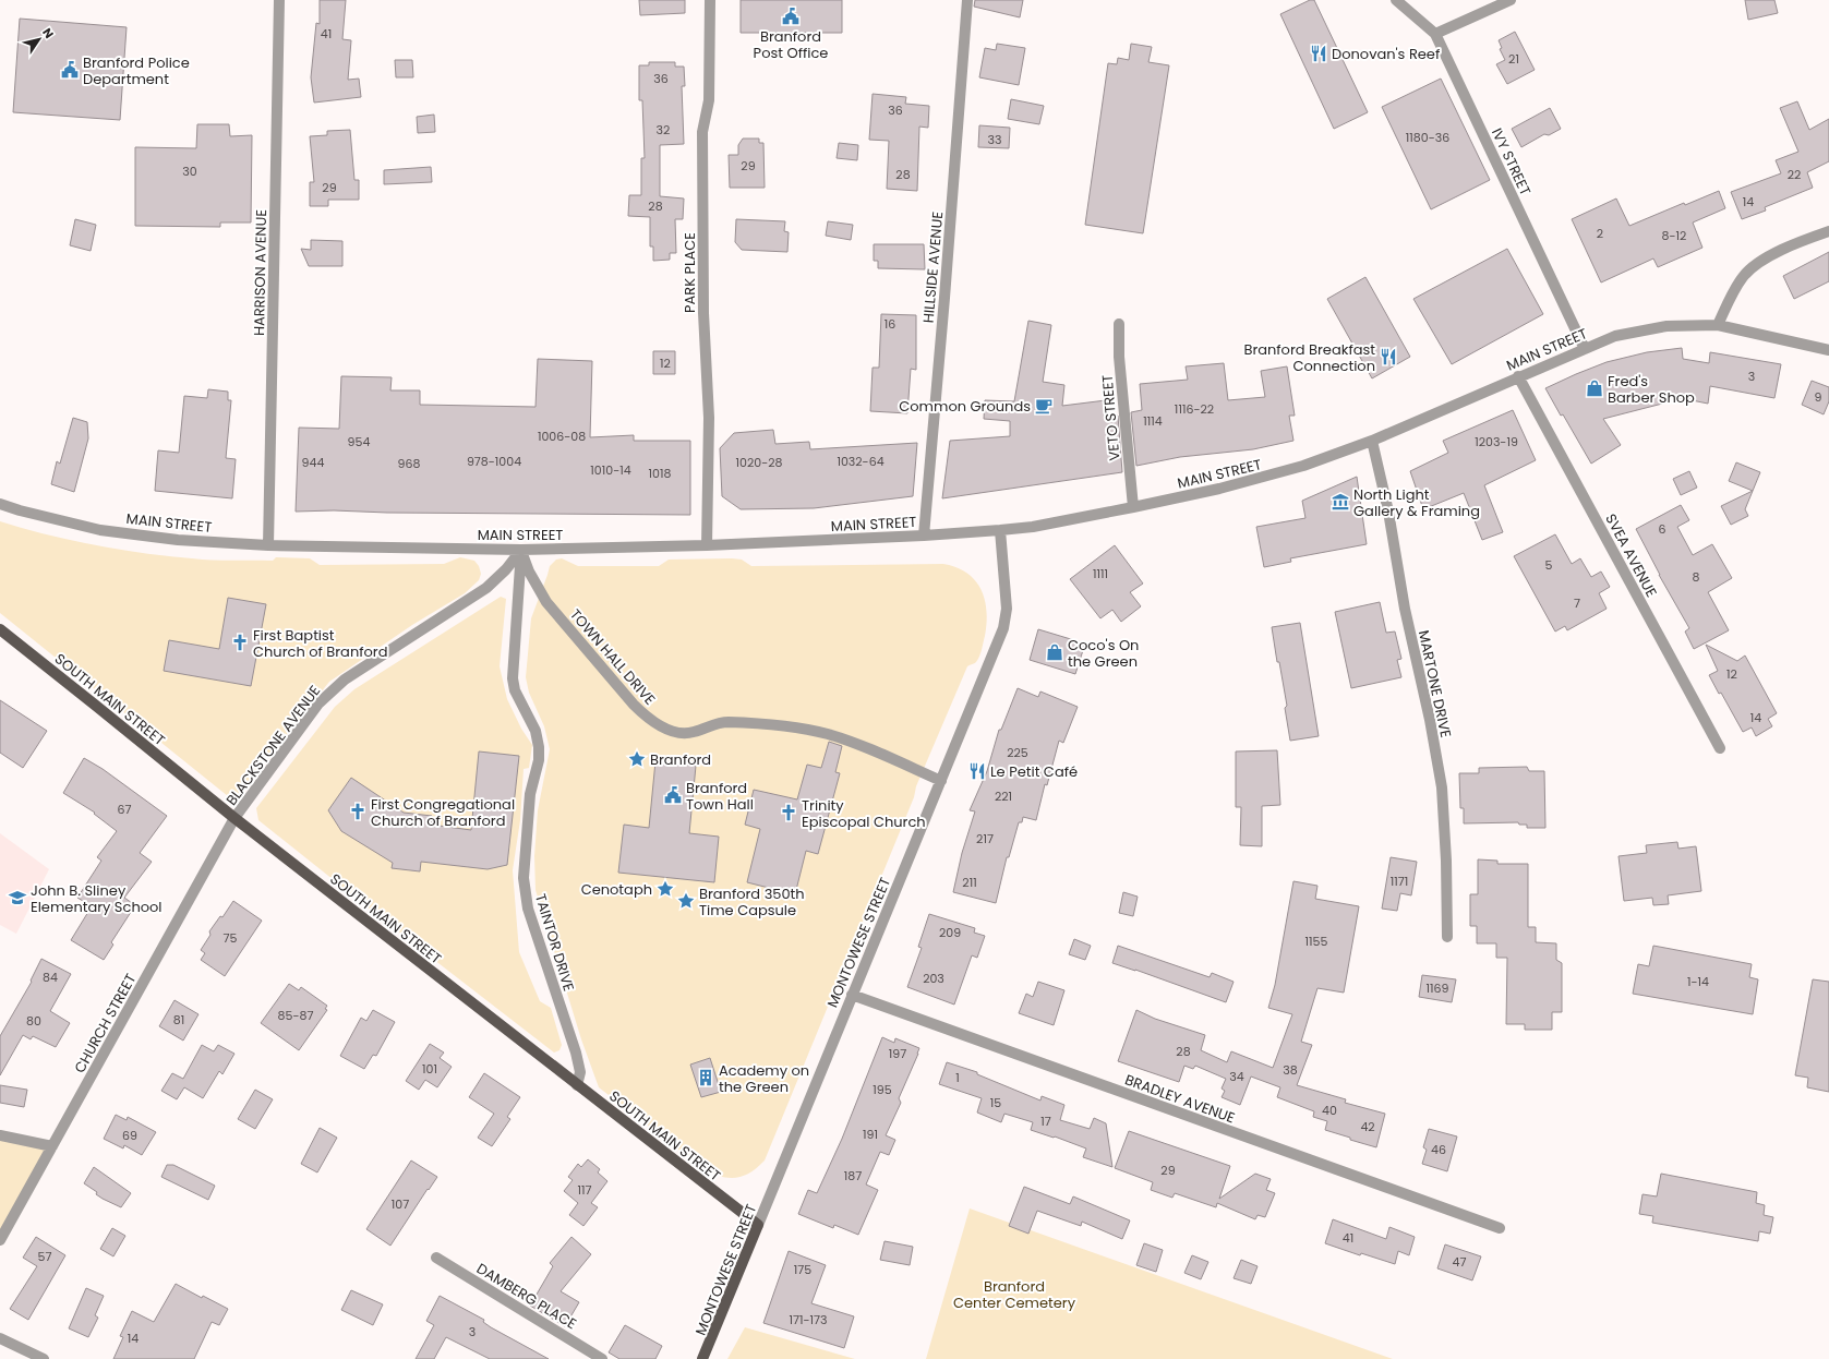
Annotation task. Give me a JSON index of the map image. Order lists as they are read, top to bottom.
{
  "streets": {
    "main road": ["SOUTH MAIN STREET", "MONTOWESE STREET"],
    "street": [
      "IVY STREET",
      "HILLSIDE AVENUE",
      "HARRISON AVENUE",
      "PARK PLACE",
      "MAIN STREET",
      "VETO STREET",
      "SVEA AVENUE",
      "TOWN HALL DRIVE",
      "MARTONE DRIVE",
      "BLACKSTONE AVENUE",
      "TAINTOR DRIVE",
      "CHURCH STREET",
      "BRADLEY AVENUE",
      "DAMBERG PLACE"
    ]
  },
  "crossings": [
    ["IVY STREET", "MAIN STREET"],
    ["HILLSIDE AVENUE", "MAIN STREET"],
    ["HARRISON AVENUE", "MAIN STREET"],
    ["PARK PLACE", "MAIN STREET"],
    ["MAIN STREET", "VETO STREET"],
    ["MAIN STREET", "SVEA AVENUE"],
    ["MAIN STREET", "TOWN HALL DRIVE"],
    ["MAIN STREET", "MARTONE DRIVE"],
    ["MAIN STREET", "BLACKSTONE AVENUE"],
    ["MAIN STREET", "TAINTOR DRIVE"],
    ["MAIN STREET", "MONTOWESE STREET"],
    ["TOWN HALL DRIVE", "BLACKSTONE AVENUE"],
    ["TOWN HALL DRIVE", "TAINTOR DRIVE"],
    ["TOWN HALL DRIVE", "MONTOWESE STREET"],
    ["SOUTH MAIN STREET", "BLACKSTONE AVENUE"],
    ["SOUTH MAIN STREET", "TAINTOR DRIVE"],
    ["SOUTH MAIN STREET", "MONTOWESE STREET"],
    ["SOUTH MAIN STREET", "CHURCH STREET"],
    ["BLACKSTONE AVENUE", "TAINTOR DRIVE"],
    ["BLACKSTONE AVENUE", "CHURCH STREET"],
    ["MONTOWESE STREET", "BRADLEY AVENUE"]
  ],
  "parks": ["Branford Center Cemetery"],
  "places": {
    "public building": ["Branford Post Office", "Branford Police Department", "Branford Town Hall"],
    "restaurant": ["Donovan's Reef", "Branford Breakfast Connection", "Le Petit Café"],
    "shop": ["Fred's Barber Shop", "Coco's On the Green"],
    "cafe": ["Common Grounds"],
    "museum": ["North Light Gallery & Framing"],
    "church": ["First Baptist Church of Branford", "First Congregational Church of Branford", "Trinity Episcopal Church"],
    "place": ["Branford", "Cenotaph", "Branford 350th Time Capsule"],
    "school or university": ["John B. Sliney Elementary School"],
    "building": ["Academy on the Green"]
  },
  "house_numbers": [
    "41",
    "21",
    "36",
    "36",
    "32",
    "1180-36",
    "33",
    "29",
    "30",
    "28",
    "22",
    "29",
    "14",
    "28",
    "2",
    "8-12",
    "16",
    "12",
    "3",
    "9",
    "1116-22",
    "1114",
    "1006-08",
    "954",
    "1203-19",
    "978-1004",
    "1032-64",
    "944",
    "1020-28",
    "968",
    "1010-14",
    "1018",
    "6",
    "5",
    "1111",
    "8",
    "7",
    "12",
    "14",
    "225",
    "221",
    "67",
    "217",
    "1171",
    "211",
    "209",
    "75",
    "1155",
    "84",
    "203",
    "1-14",
    "1169",
    "85-87",
    "81",
    "80",
    "28",
    "197",
    "101",
    "38",
    "34",
    "1",
    "195",
    "15",
    "40",
    "17",
    "42",
    "191",
    "69",
    "46",
    "29",
    "187",
    "117",
    "107",
    "41",
    "57",
    "47",
    "175",
    "171-173",
    "3",
    "14"
  ],
  "north": "top right"
}
